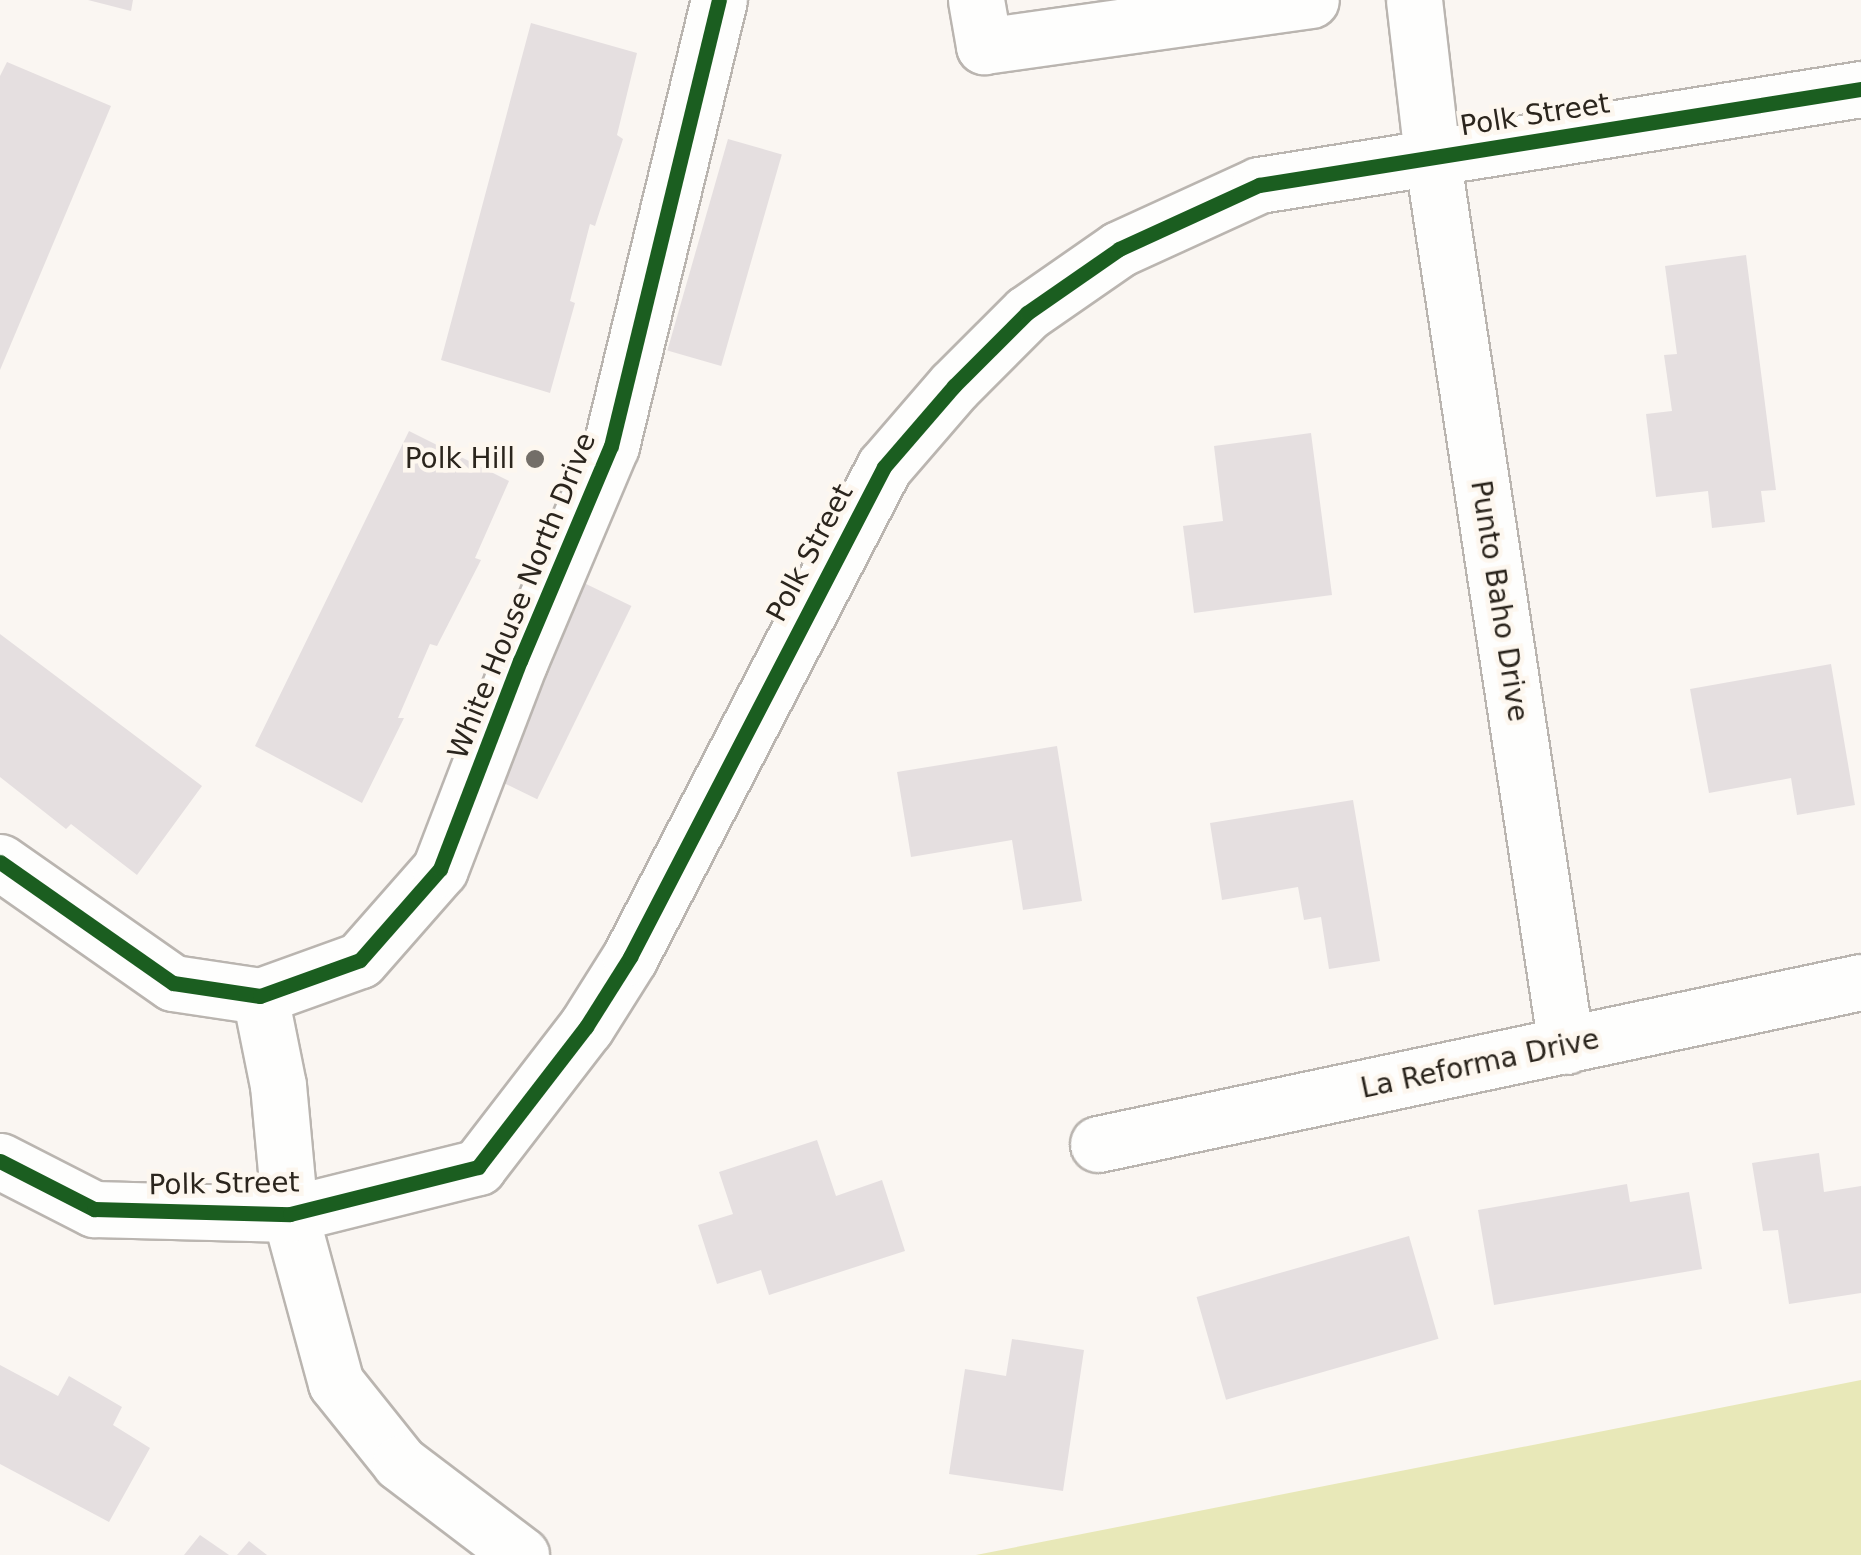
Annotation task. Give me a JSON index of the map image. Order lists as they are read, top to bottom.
{
  "streets": {
    "street": [
      "Polk Street",
      "White House North Drive",
      "Punto Baho Drive",
      "La Reforma Drive"
    ]
  },
  "crossings": [
    ["Polk Street", "Punto Baho Drive"],
    ["Punto Baho Drive", "La Reforma Drive"]
  ],
  "places": ["Polk Hill"]
}
